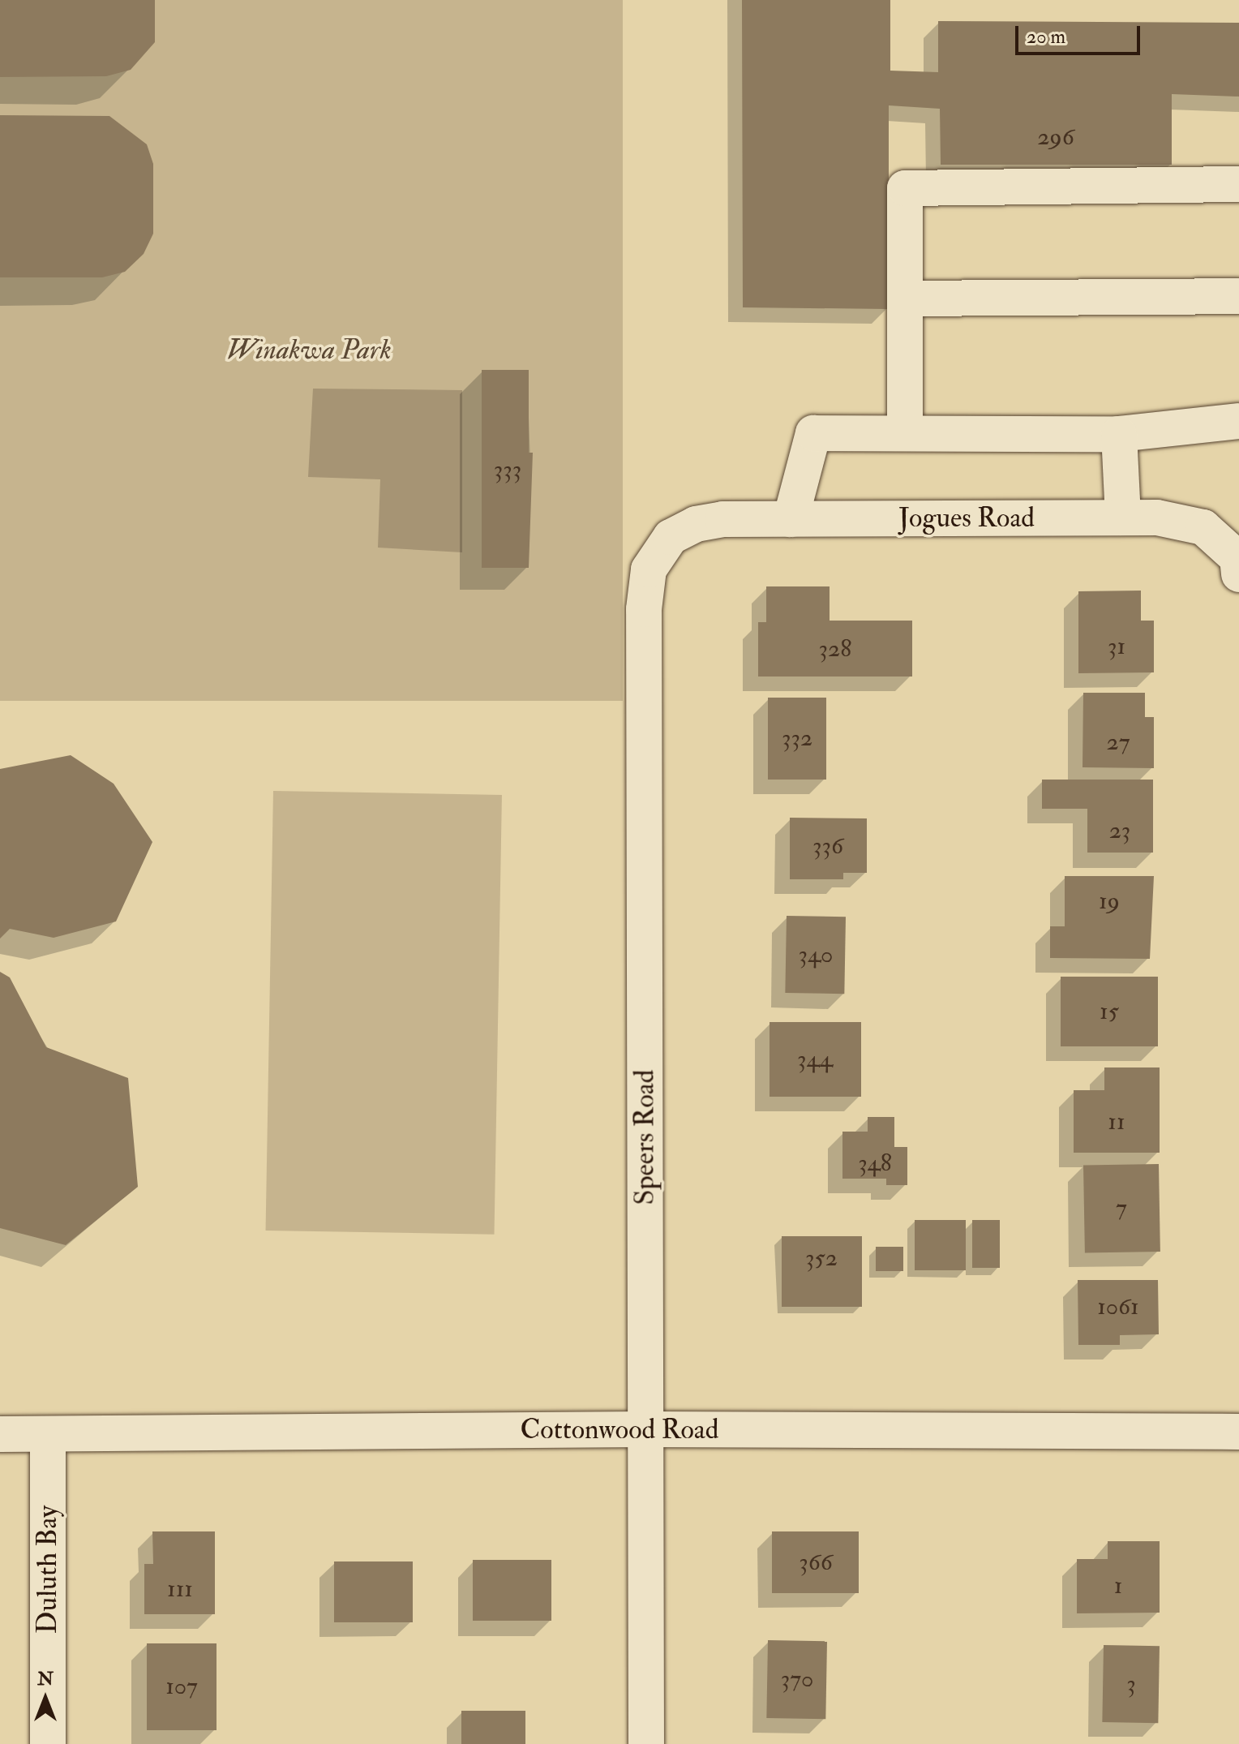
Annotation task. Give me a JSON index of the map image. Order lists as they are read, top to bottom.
{
  "streets": {
    "street": [
      "Jogues Road",
      "Speers Road",
      "Cottonwood Road",
      "Duluth Bay"
    ]
  },
  "crossings": [
    ["Jogues Road", "Speers Road"],
    ["Speers Road", "Cottonwood Road"],
    ["Cottonwood Road", "Duluth Bay"]
  ],
  "parks": ["Winakwa Park"],
  "house_numbers": [
    "296",
    "333",
    "31",
    "328",
    "332",
    "27",
    "23",
    "336",
    "19",
    "340",
    "15",
    "344",
    "11",
    "348",
    "7",
    "352",
    "1061",
    "366",
    "1",
    "111",
    "370",
    "3",
    "107"
  ],
  "scale_bar": "20 m",
  "north": "top"
}
